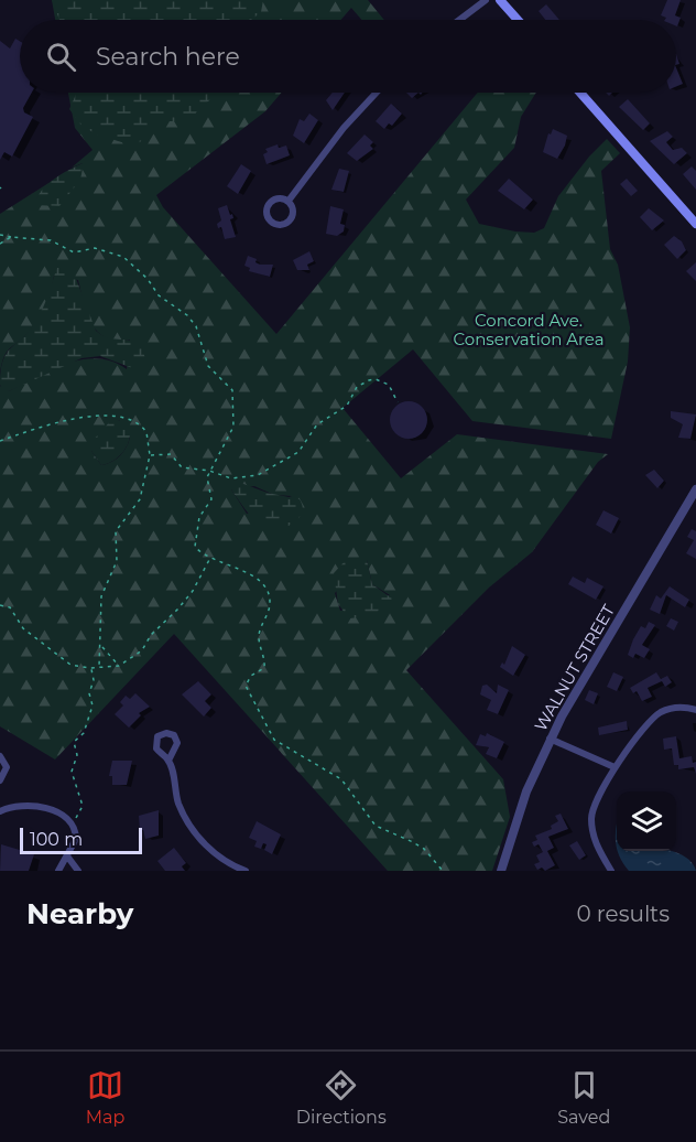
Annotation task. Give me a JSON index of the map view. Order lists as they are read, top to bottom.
{
  "streets": {
    "street": ["WALNUT STREET"]
  },
  "parks": ["Concord Ave. Conservation Area"],
  "scale_bar": "100 m",
  "page": {
    "search": "Search here",
    "scale": "100 m",
    "heading": ["Nearby", "0 results"],
    "nav": ["Map", "Directions", "Saved"]
  }
}
